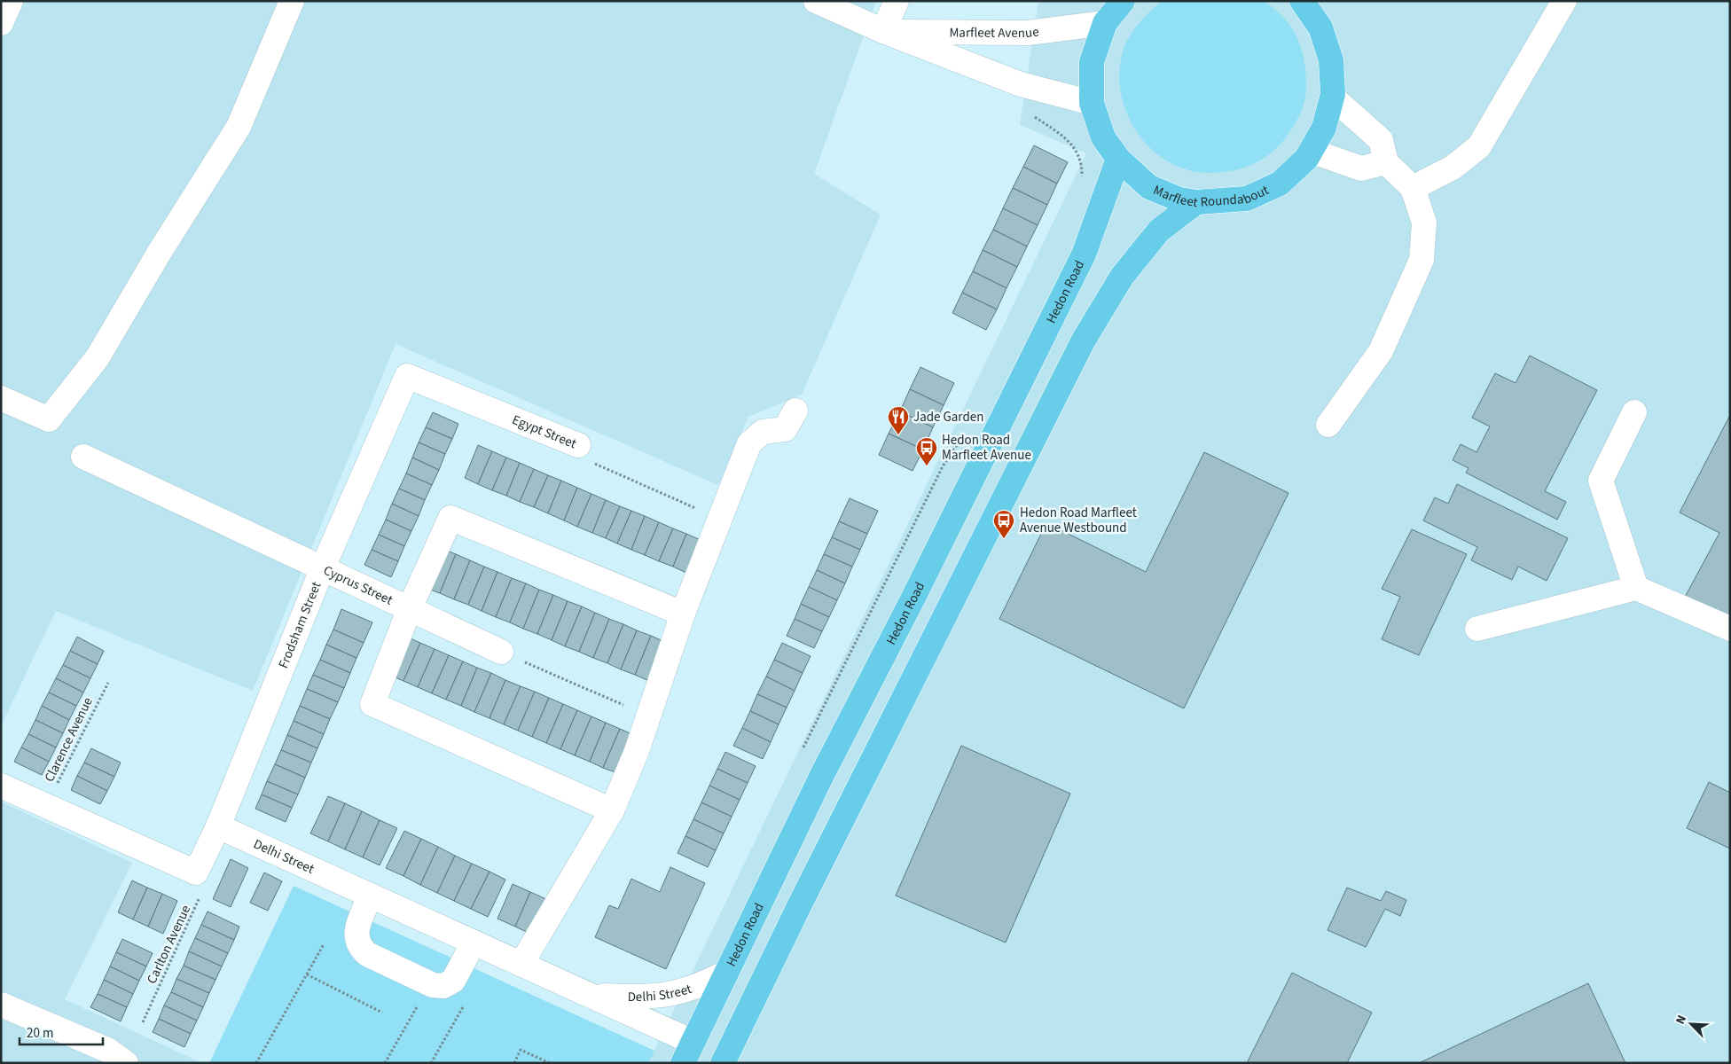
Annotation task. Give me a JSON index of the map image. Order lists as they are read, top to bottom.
{
  "streets": {
    "highway": ["Marfleet Roundabout", "Hedon Road"],
    "street": [
      "Marfleet Avenue",
      "Egypt Street",
      "Cyprus Street",
      "Frodsham Street",
      "Delhi Street"
    ],
    "path": ["Clarence Avenue", "Carlton Avenue"]
  },
  "crossings": [
    ["Marfleet Avenue", "Marfleet Roundabout"],
    ["Marfleet Roundabout", "Hedon Road"],
    ["Hedon Road", "Delhi Street"],
    ["Egypt Street", "Frodsham Street"],
    ["Cyprus Street", "Frodsham Street"],
    ["Frodsham Street", "Delhi Street"]
  ],
  "places": {
    "restaurant": ["Jade Garden"],
    "bus stop": ["Hedon Road Marfleet Avenue", "Hedon Road Marfleet Avenue Westbound"]
  },
  "scale_bar": "20 m",
  "north": "top left"
}
